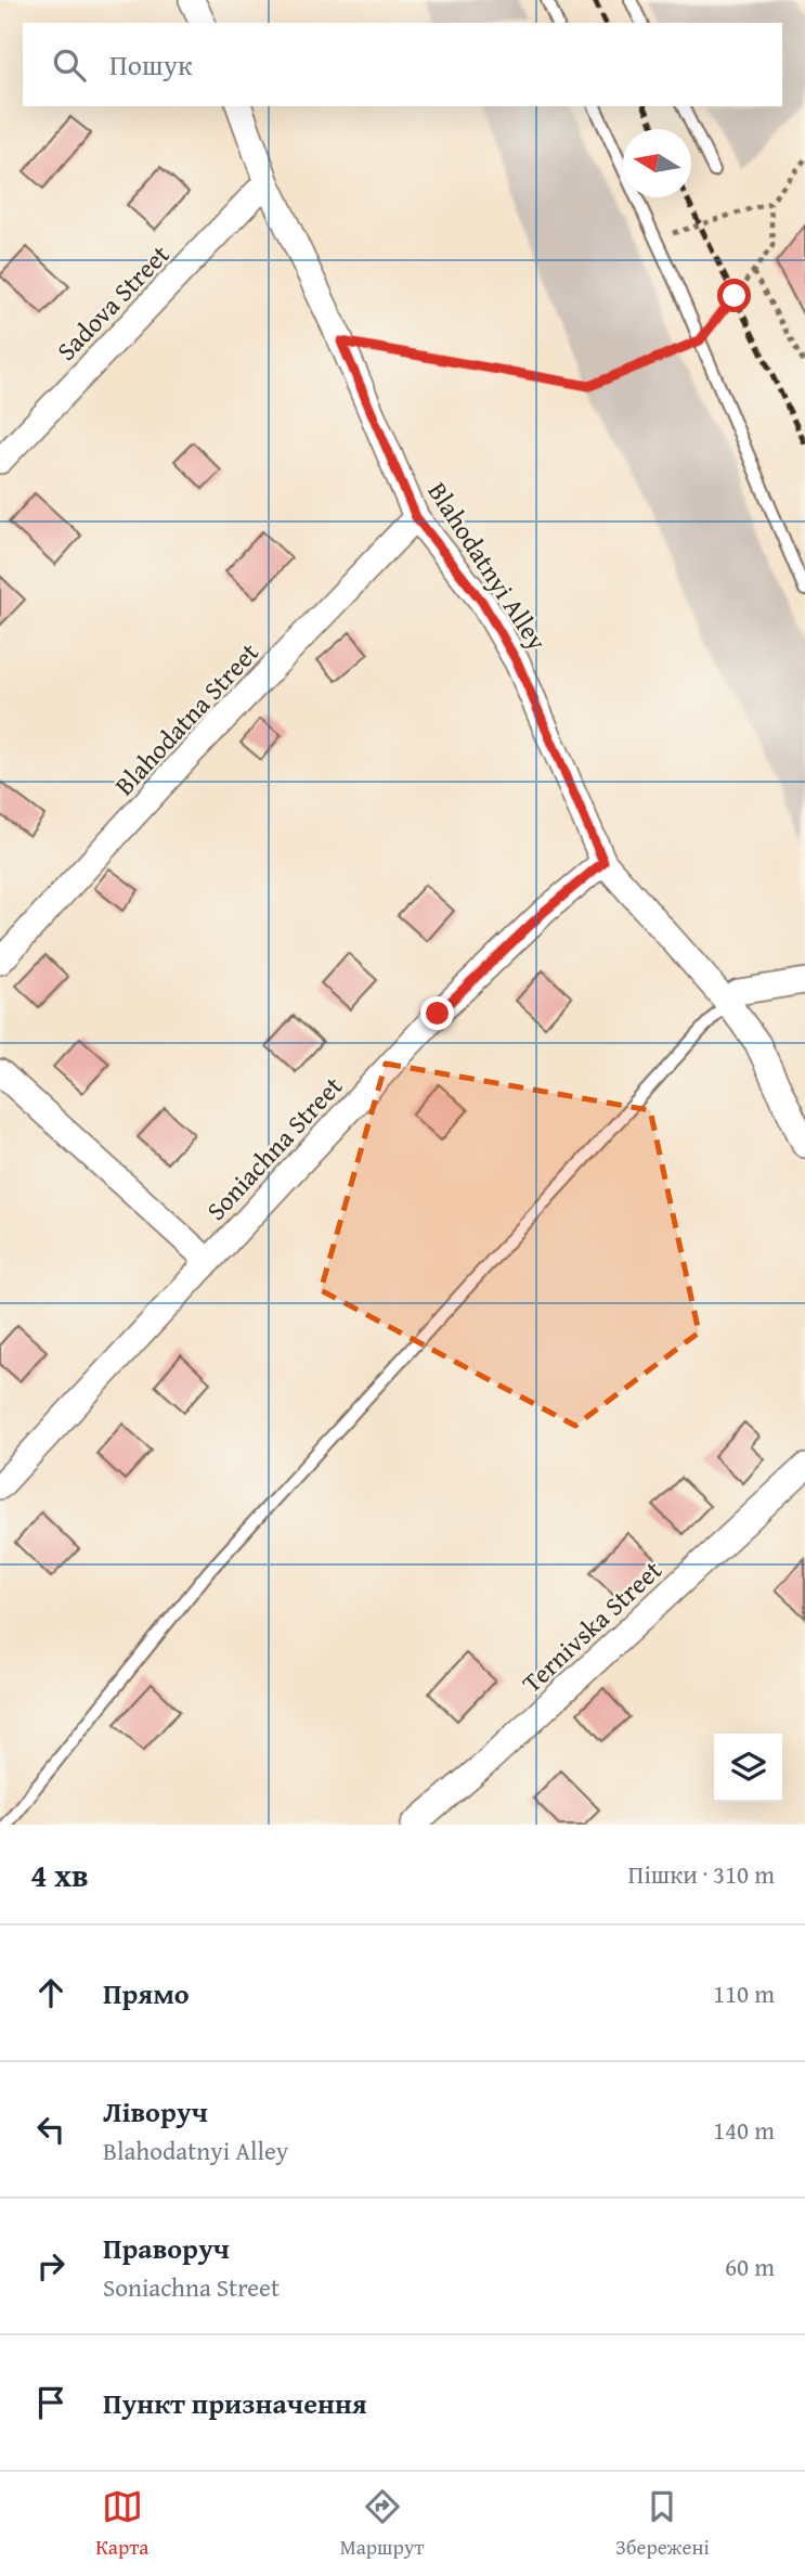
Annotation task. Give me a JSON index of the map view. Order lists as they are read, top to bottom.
{
  "streets": {
    "street": [
      "Sadova Street",
      "Blahodatnyi Alley",
      "Blahodatna Street",
      "Soniachna Street",
      "Ternivska Street"
    ]
  },
  "crossings": [
    ["Sadova Street", "Blahodatnyi Alley"],
    ["Blahodatnyi Alley", "Blahodatna Street"],
    ["Blahodatnyi Alley", "Soniachna Street"]
  ],
  "north": "left",
  "page": {
    "search": "Пошук",
    "heading": ["4 хв", "Пішки · 310 m"],
    "list": [
      ["Прямо", "110 m"],
      ["Ліворуч", "Blahodatnyi Alley", "140 m"],
      ["Праворуч", "Soniachna Street", "60 m"],
      "Пункт призначення"
    ],
    "nav": ["Карта", "Маршрут", "Збережені"]
  }
}
